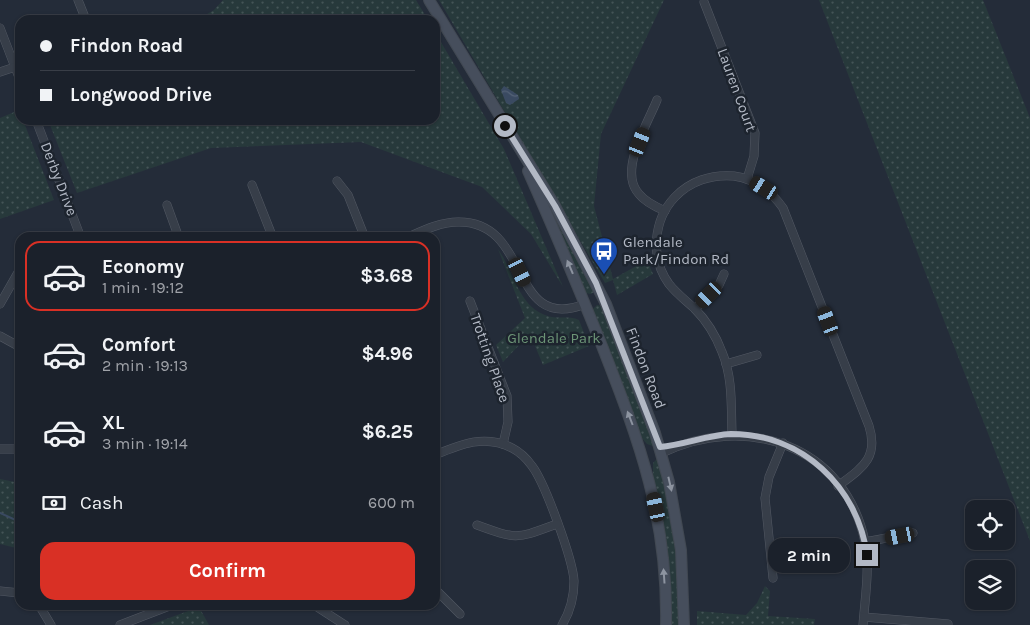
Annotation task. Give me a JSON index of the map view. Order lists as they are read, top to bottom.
{
  "streets": {
    "main road": ["Findon Road"],
    "street": ["Lauren Court", "Derby Drive", "Trotting Place"]
  },
  "parks": ["Glendale Park"],
  "places": {
    "bus stop": ["Glendale Park/Findon Rd"]
  },
  "page": {
    "banner": ["Findon Road", "Longwood Drive"],
    "list": [
      {
        "name": "Economy",
        "note": "1 min · 19:12",
        "value": "$3.68"
      },
      {
        "name": "Comfort",
        "note": "2 min · 19:13",
        "value": "$4.96"
      },
      {
        "name": "XL",
        "note": "3 min · 19:14",
        "value": "$6.25"
      }
    ],
    "pay": ["Cash", "600 m"],
    "buttons": "Confirm",
    "bubble": "2 min"
  }
}
